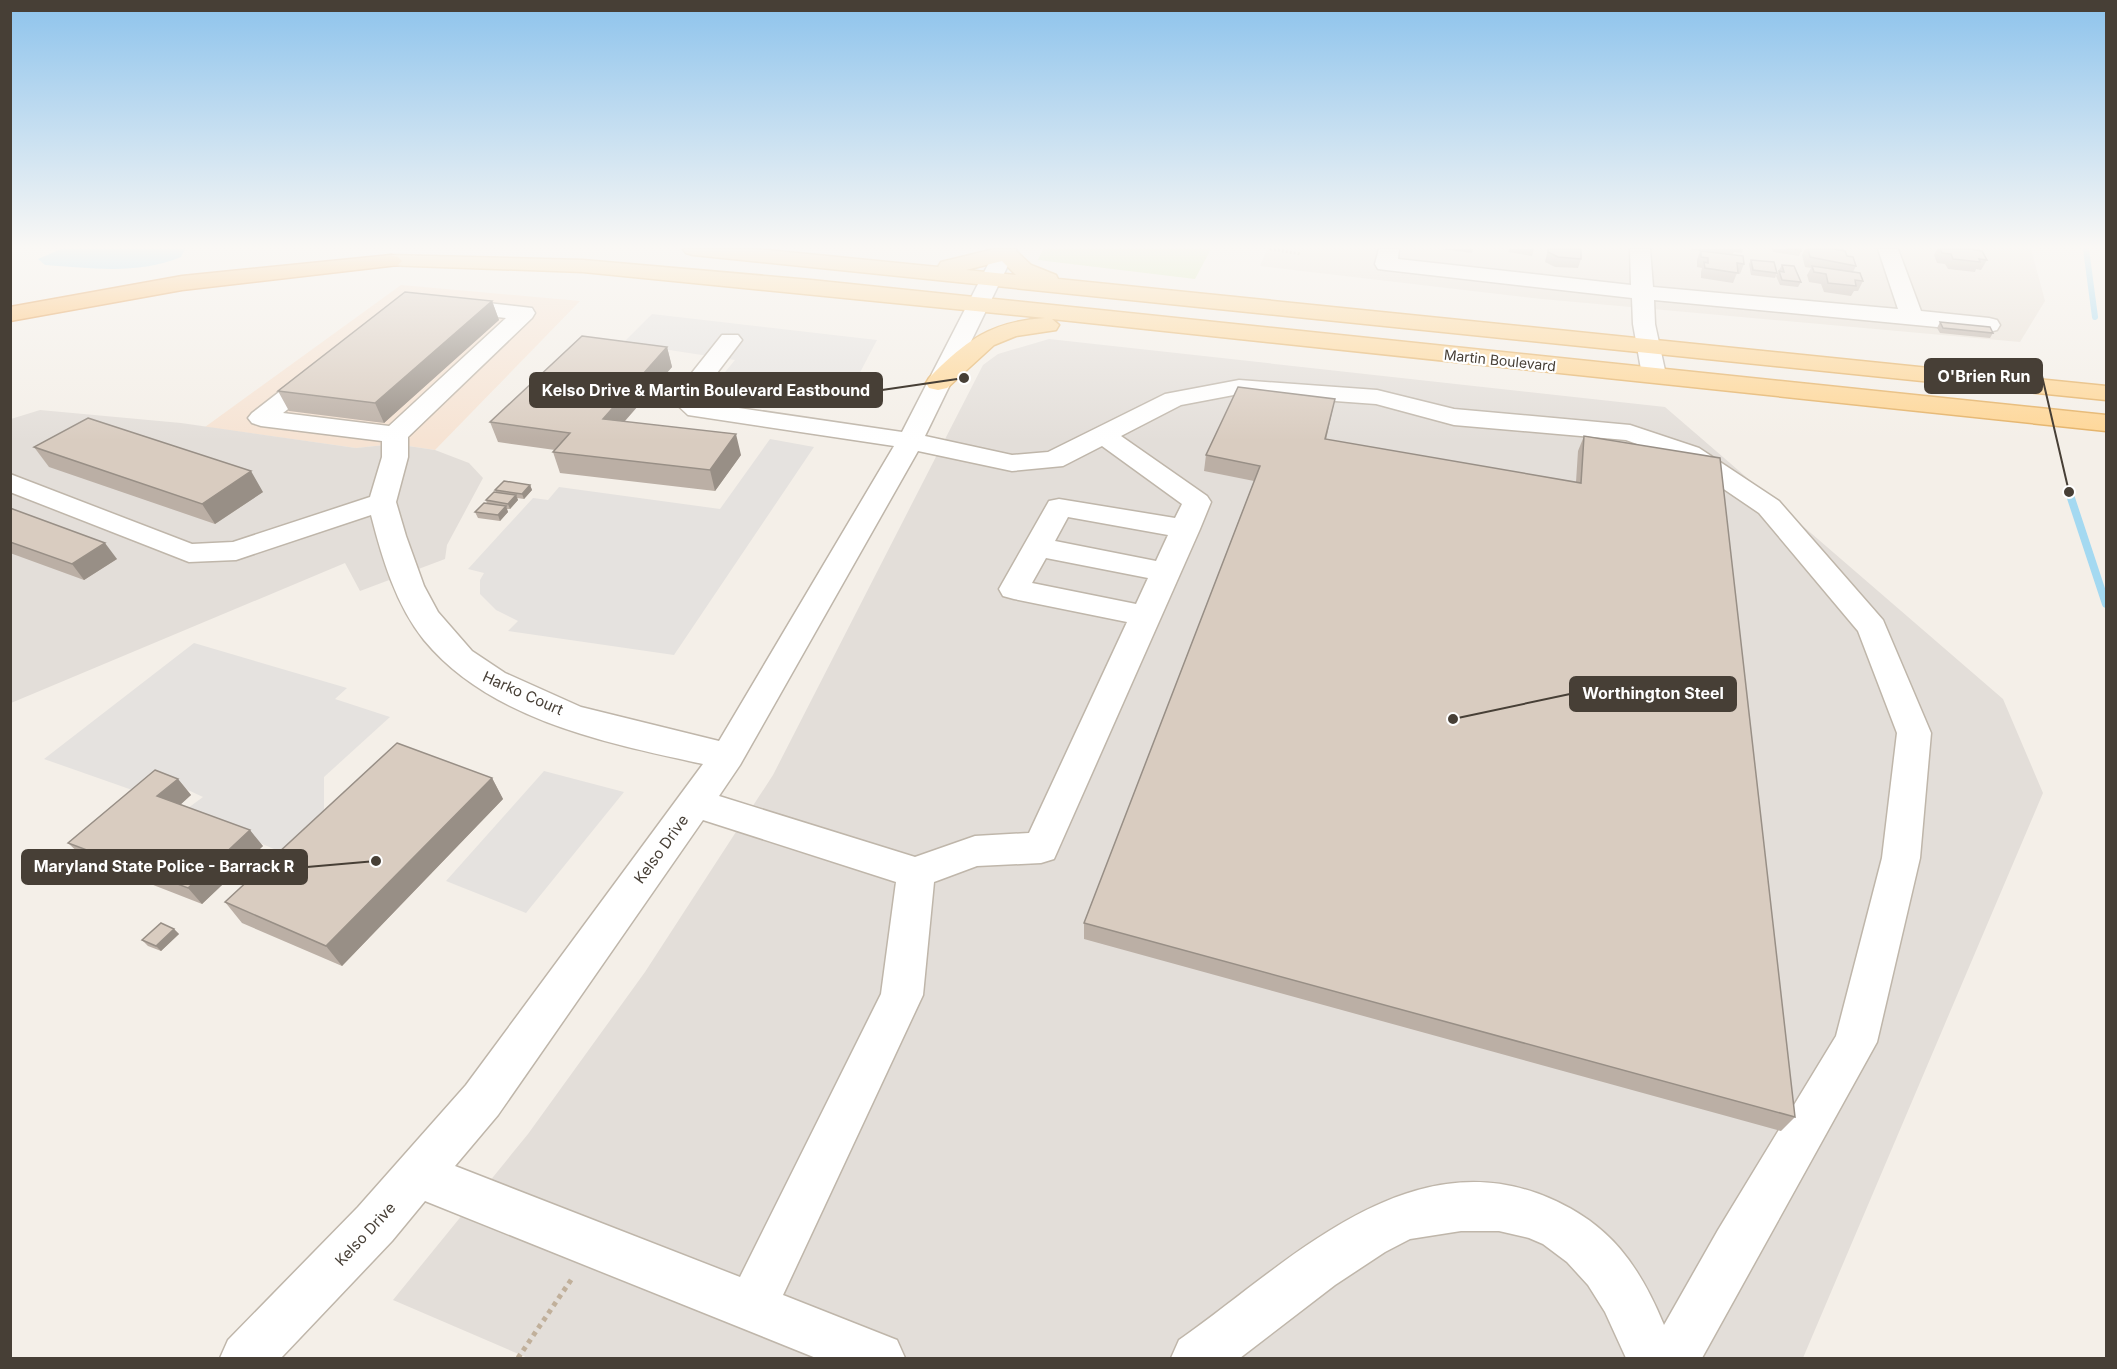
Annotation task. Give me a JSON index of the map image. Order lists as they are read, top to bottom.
{
  "streets": {
    "main road": ["Martin Boulevard"],
    "street": ["Harko Court", "Kelso Drive"]
  },
  "crossings": [
    ["Harko Court", "Kelso Drive"]
  ],
  "places": [
    "Kelso Drive & Martin Boulevard Eastbound",
    "O'Brien Run",
    "Worthington Steel",
    "Maryland State Police - Barrack R"
  ]
}
